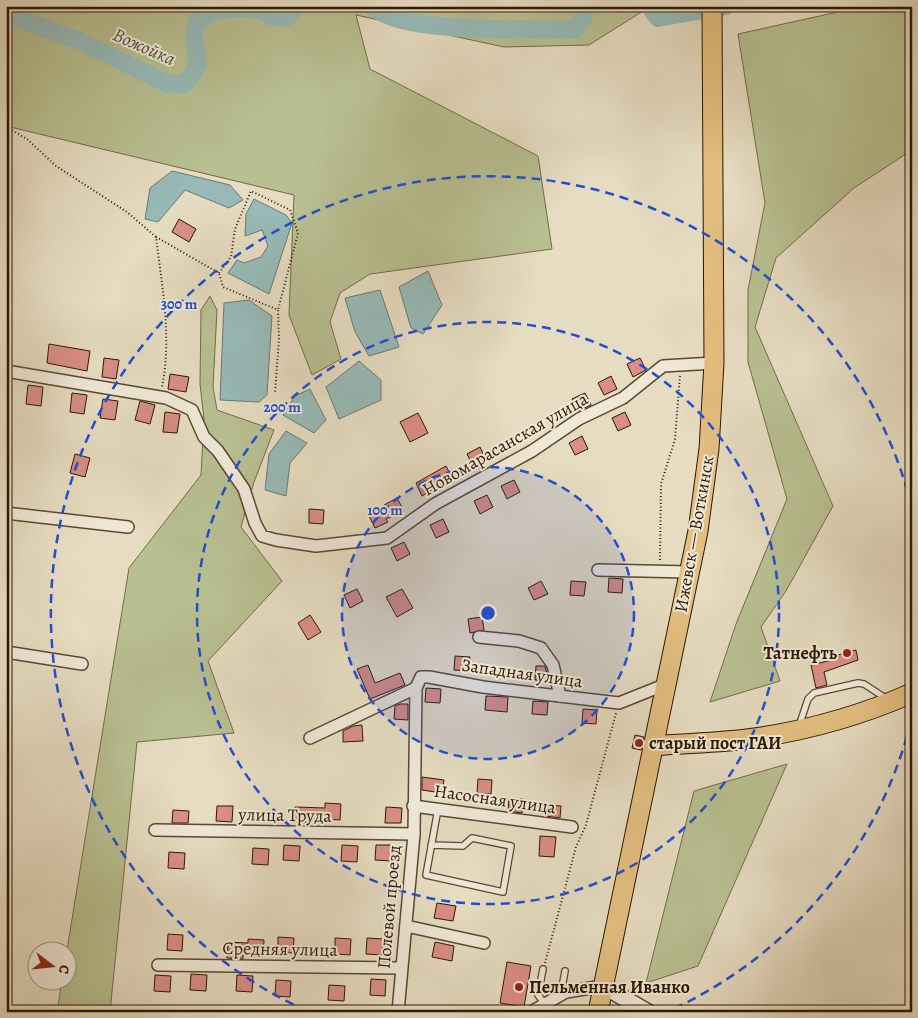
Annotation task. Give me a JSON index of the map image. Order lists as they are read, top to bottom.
{
  "streets": {
    "main road": ["Ижевск — Воткинск"],
    "street": [
      "Новомарасанская улица",
      "Западная улица",
      "Насосная улица",
      "улица Труда",
      "Полевой проезд",
      "Средняя улица"
    ]
  },
  "crossings": [
    ["Западная улица", "Полевой проезд"],
    ["Насосная улица", "Полевой проезд"],
    ["улица Труда", "Полевой проезд"],
    ["Полевой проезд", "Средняя улица"]
  ],
  "water": ["Вожойка"],
  "places": ["Татнефть", "старый пост ГАИ", "Пельменная Иванко"],
  "north": "right",
  "rings": ["300 m", "200 m", "100 m"]
}
